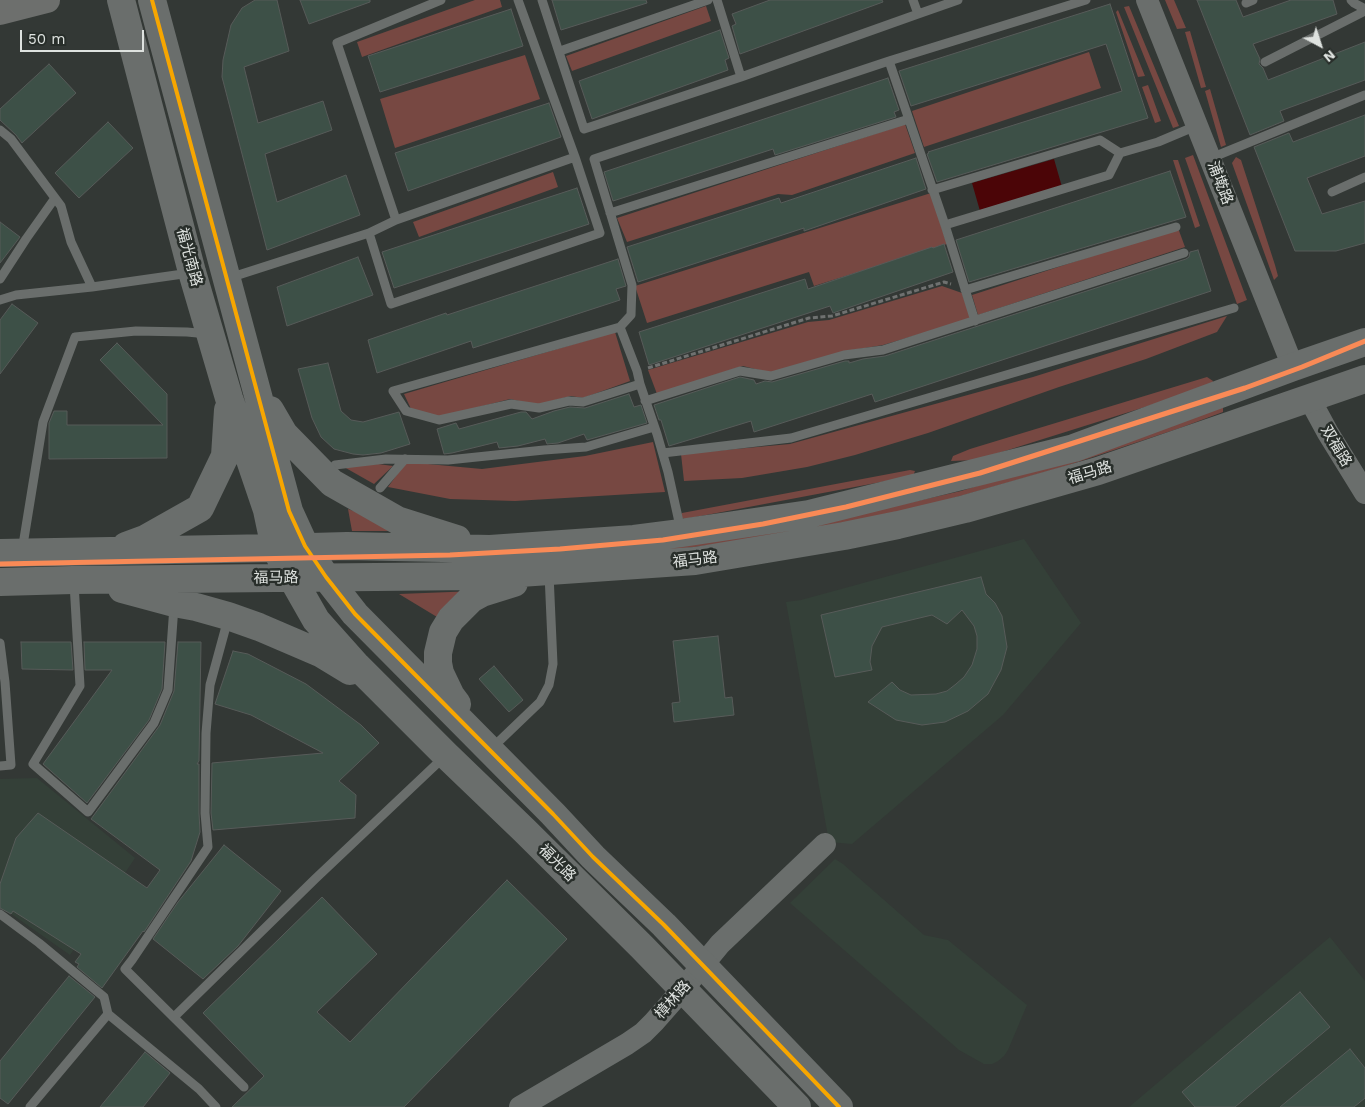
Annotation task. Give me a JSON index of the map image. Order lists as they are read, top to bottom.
{
  "streets": {
    "main road": ["福光南路", "福马路", "福光路"],
    "street": ["浦墘路", "双福路", "樟林路"]
  },
  "crossings": [
    ["浦墘路", "福马路"],
    ["福光南路", "福光路"],
    ["双福路", "福马路"],
    ["福马路", "福光路"],
    ["福光路", "樟林路"]
  ],
  "scale_bar": "50 m",
  "north": "bottom right"
}
